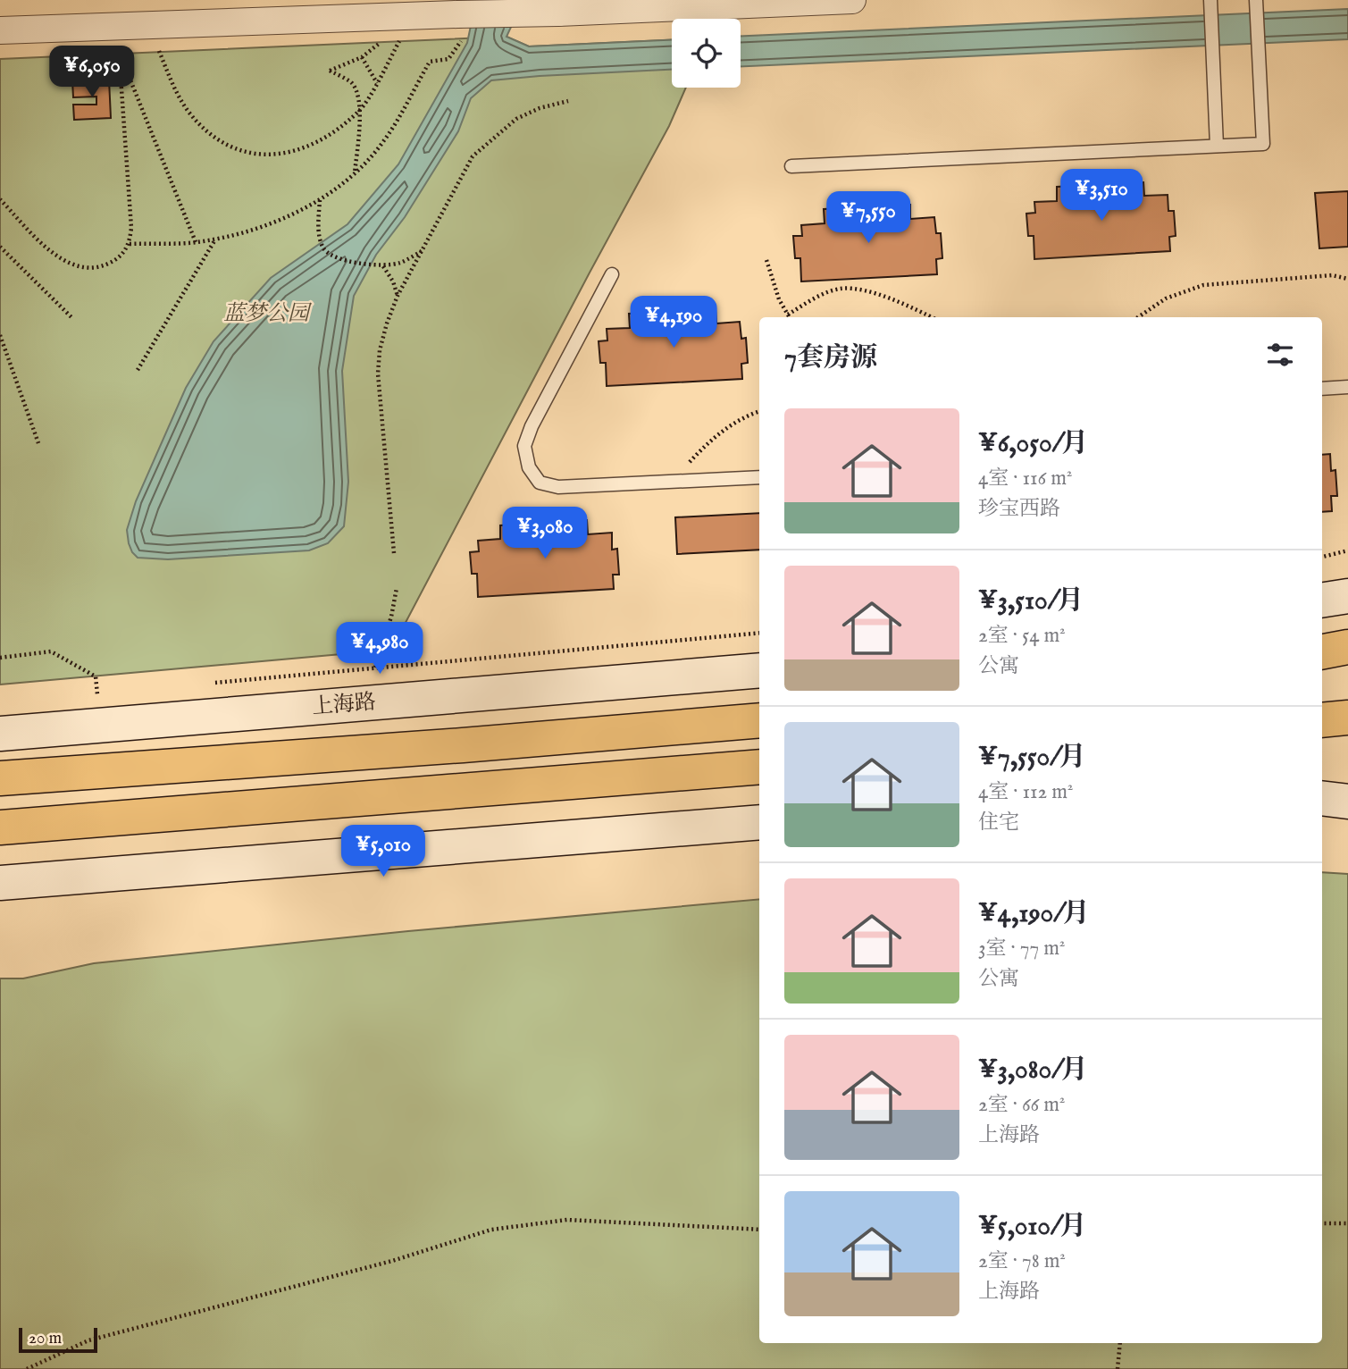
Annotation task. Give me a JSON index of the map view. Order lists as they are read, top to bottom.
{
  "streets": {
    "main road": ["上海路"]
  },
  "parks": ["蓝梦公园"],
  "scale_bar": "20 m",
  "page": {
    "price": [
      "¥6,050",
      "¥3,510",
      "¥7,550",
      "¥4,190",
      "¥3,080",
      "¥4,980",
      "¥5,010"
    ],
    "heading": "7套房源",
    "list": [
      {
        "name": "¥6,050/月",
        "note": "4室 · 116 m² · 珍宝西路"
      },
      {
        "name": "¥3,510/月",
        "note": "2室 · 54 m² · 公寓"
      },
      {
        "name": "¥7,550/月",
        "note": "4室 · 112 m² · 住宅"
      },
      {
        "name": "¥4,190/月",
        "note": "3室 · 77 m² · 公寓"
      },
      {
        "name": "¥3,080/月",
        "note": "2室 · 66 m² · 上海路"
      },
      {
        "name": "¥5,010/月",
        "note": "2室 · 78 m² · 上海路"
      }
    ],
    "scale": "20 m"
  }
}
